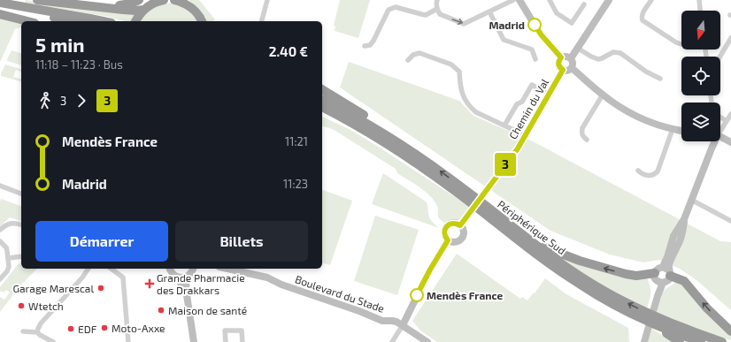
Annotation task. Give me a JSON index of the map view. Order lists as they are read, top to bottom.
{
  "streets": {
    "highway": ["Périphérique Sud"],
    "street": ["Chemin du Val", "Boulevard du Stade"]
  },
  "places": {
    "other": [
      "Madrid",
      "Garage Marescal",
      "Mendès France",
      "Wtetch",
      "Maison de santé",
      "Moto-Axxe",
      "EDF"
    ],
    "health": ["Grande Pharmacie des Drakkars"]
  },
  "lines": ["bus line 3"],
  "north": "bottom",
  "page": {
    "on_map": "3",
    "heading": ["5 min", "11:18 – 11:23 · Bus", "2.40 €"],
    "legs": ["3", "3"],
    "list": [
      {
        "name": "Mendès France",
        "value": "11:21"
      },
      {
        "name": "Madrid",
        "value": "11:23"
      }
    ],
    "buttons": ["Démarrer", "Billets"]
  }
}
